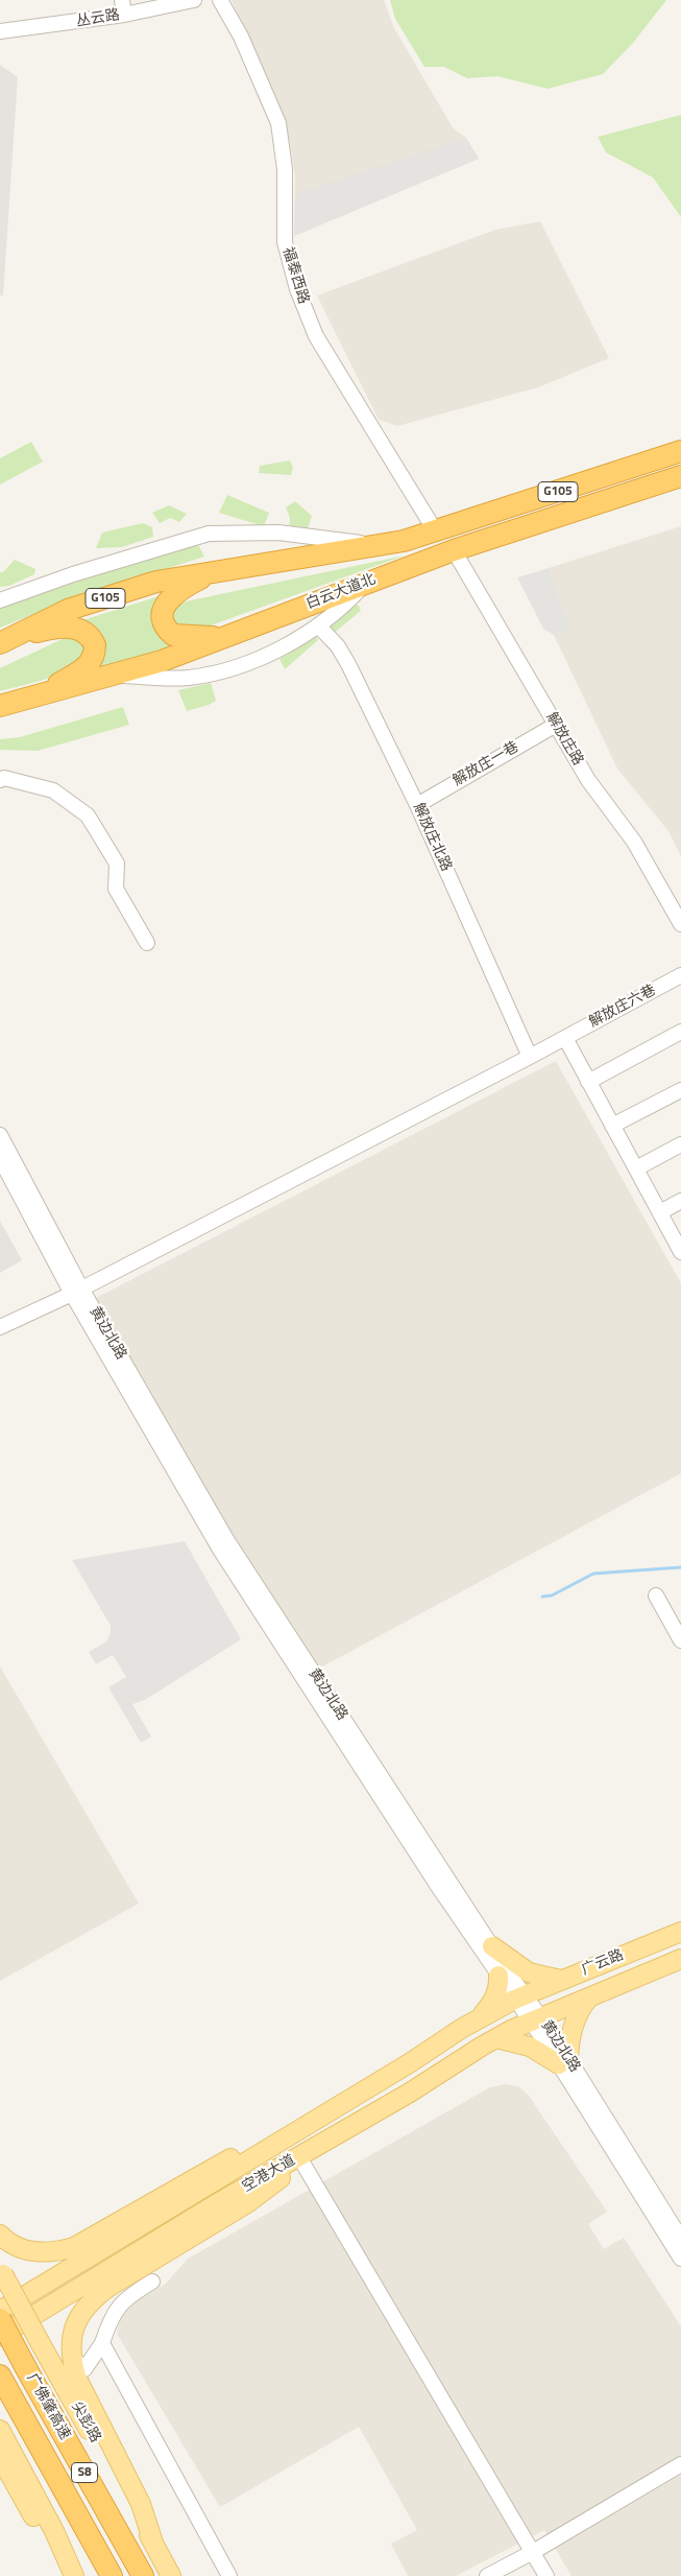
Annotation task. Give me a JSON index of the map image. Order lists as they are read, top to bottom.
{
  "streets": {
    "highway": [
      "G105",
      "白云大道北",
      "广佛肇高速",
      "S8"
    ],
    "main road": ["广云路", "空港大道", "尖彭路"],
    "street": [
      "丛云路",
      "福泰西路",
      "解放庄路",
      "解放庄一巷",
      "解放庄北路",
      "解放庄六巷",
      "黄边北路"
    ]
  },
  "crossings": [
    ["福泰西路", "G105"],
    ["白云大道北", "解放庄路"],
    ["解放庄路", "解放庄一巷"],
    ["解放庄一巷", "解放庄北路"],
    ["解放庄北路", "解放庄六巷"],
    ["解放庄六巷", "黄边北路"],
    ["黄边北路", "广云路"],
    ["黄边北路", "空港大道"],
    ["广云路", "空港大道"]
  ]
}
